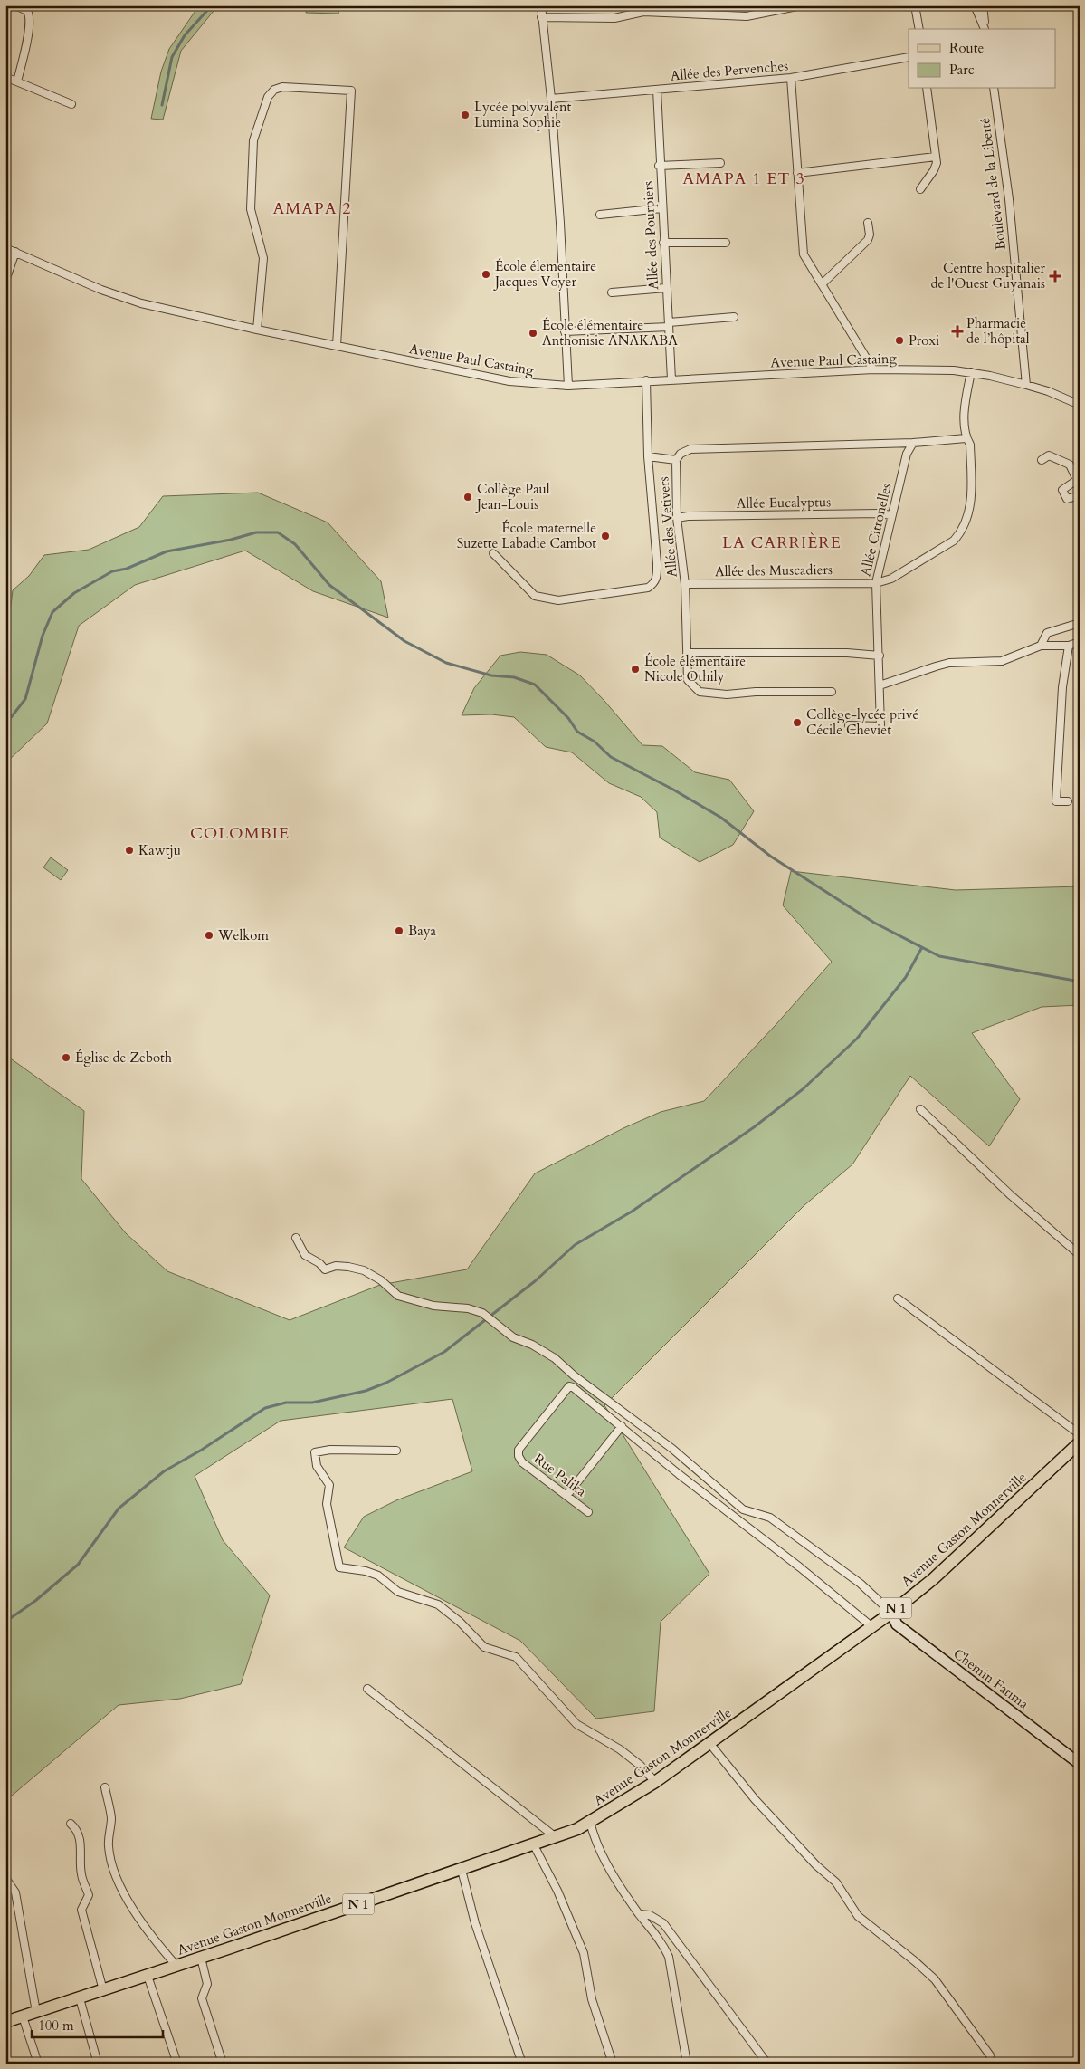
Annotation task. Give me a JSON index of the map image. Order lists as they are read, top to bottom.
{
  "streets": {
    "main road": ["Avenue Gaston Monnerville", "N 1"],
    "street": [
      "Allée des Pervenches",
      "Boulevard de la Liberté",
      "Allée des Pourpiers",
      "Avenue Paul Castaing",
      "Allée Eucalyptus",
      "Allée des Vetivers",
      "Allée Citronelles",
      "Allée des Muscadiers",
      "Rue Palika",
      "Chemin Fatima"
    ]
  },
  "crossings": [
    ["Allée des Pervenches", "Allée des Pourpiers"],
    ["Boulevard de la Liberté", "Avenue Paul Castaing"],
    ["Allée des Pourpiers", "Avenue Paul Castaing"],
    ["Allée Eucalyptus", "Allée des Vetivers"],
    ["Allée Eucalyptus", "Allée Citronelles"],
    ["Allée des Vetivers", "Allée Citronelles"],
    ["Allée des Vetivers", "Allée des Muscadiers"],
    ["Allée Citronelles", "Allée des Muscadiers"],
    ["Avenue Gaston Monnerville", "Chemin Fatima"]
  ],
  "districts": [
    "AMAPA 1 ET 3",
    "AMAPA 2",
    "LA CARRIÈRE",
    "COLOMBIE"
  ],
  "places": {
    "other": [
      "Lycée polyvalent Lumina Sophie",
      "École élementaire Jacques Voyer",
      "École élémentaire Anthonisie ANAKABA",
      "Proxi",
      "Collège Paul Jean-Louis",
      "École maternelle Suzette Labadie Cambot",
      "École élémentaire Nicole Othily",
      "Collège-lycée privé Cécile Cheviet",
      "Kawtju",
      "Baya",
      "Welkom",
      "Église de Zeboth"
    ],
    "health": ["Centre hospitalier de l'Ouest Guyanais", "Pharmacie de l’hôpital"]
  },
  "legend": ["Route", "Parc"],
  "scale_bar": "100 m"
}
